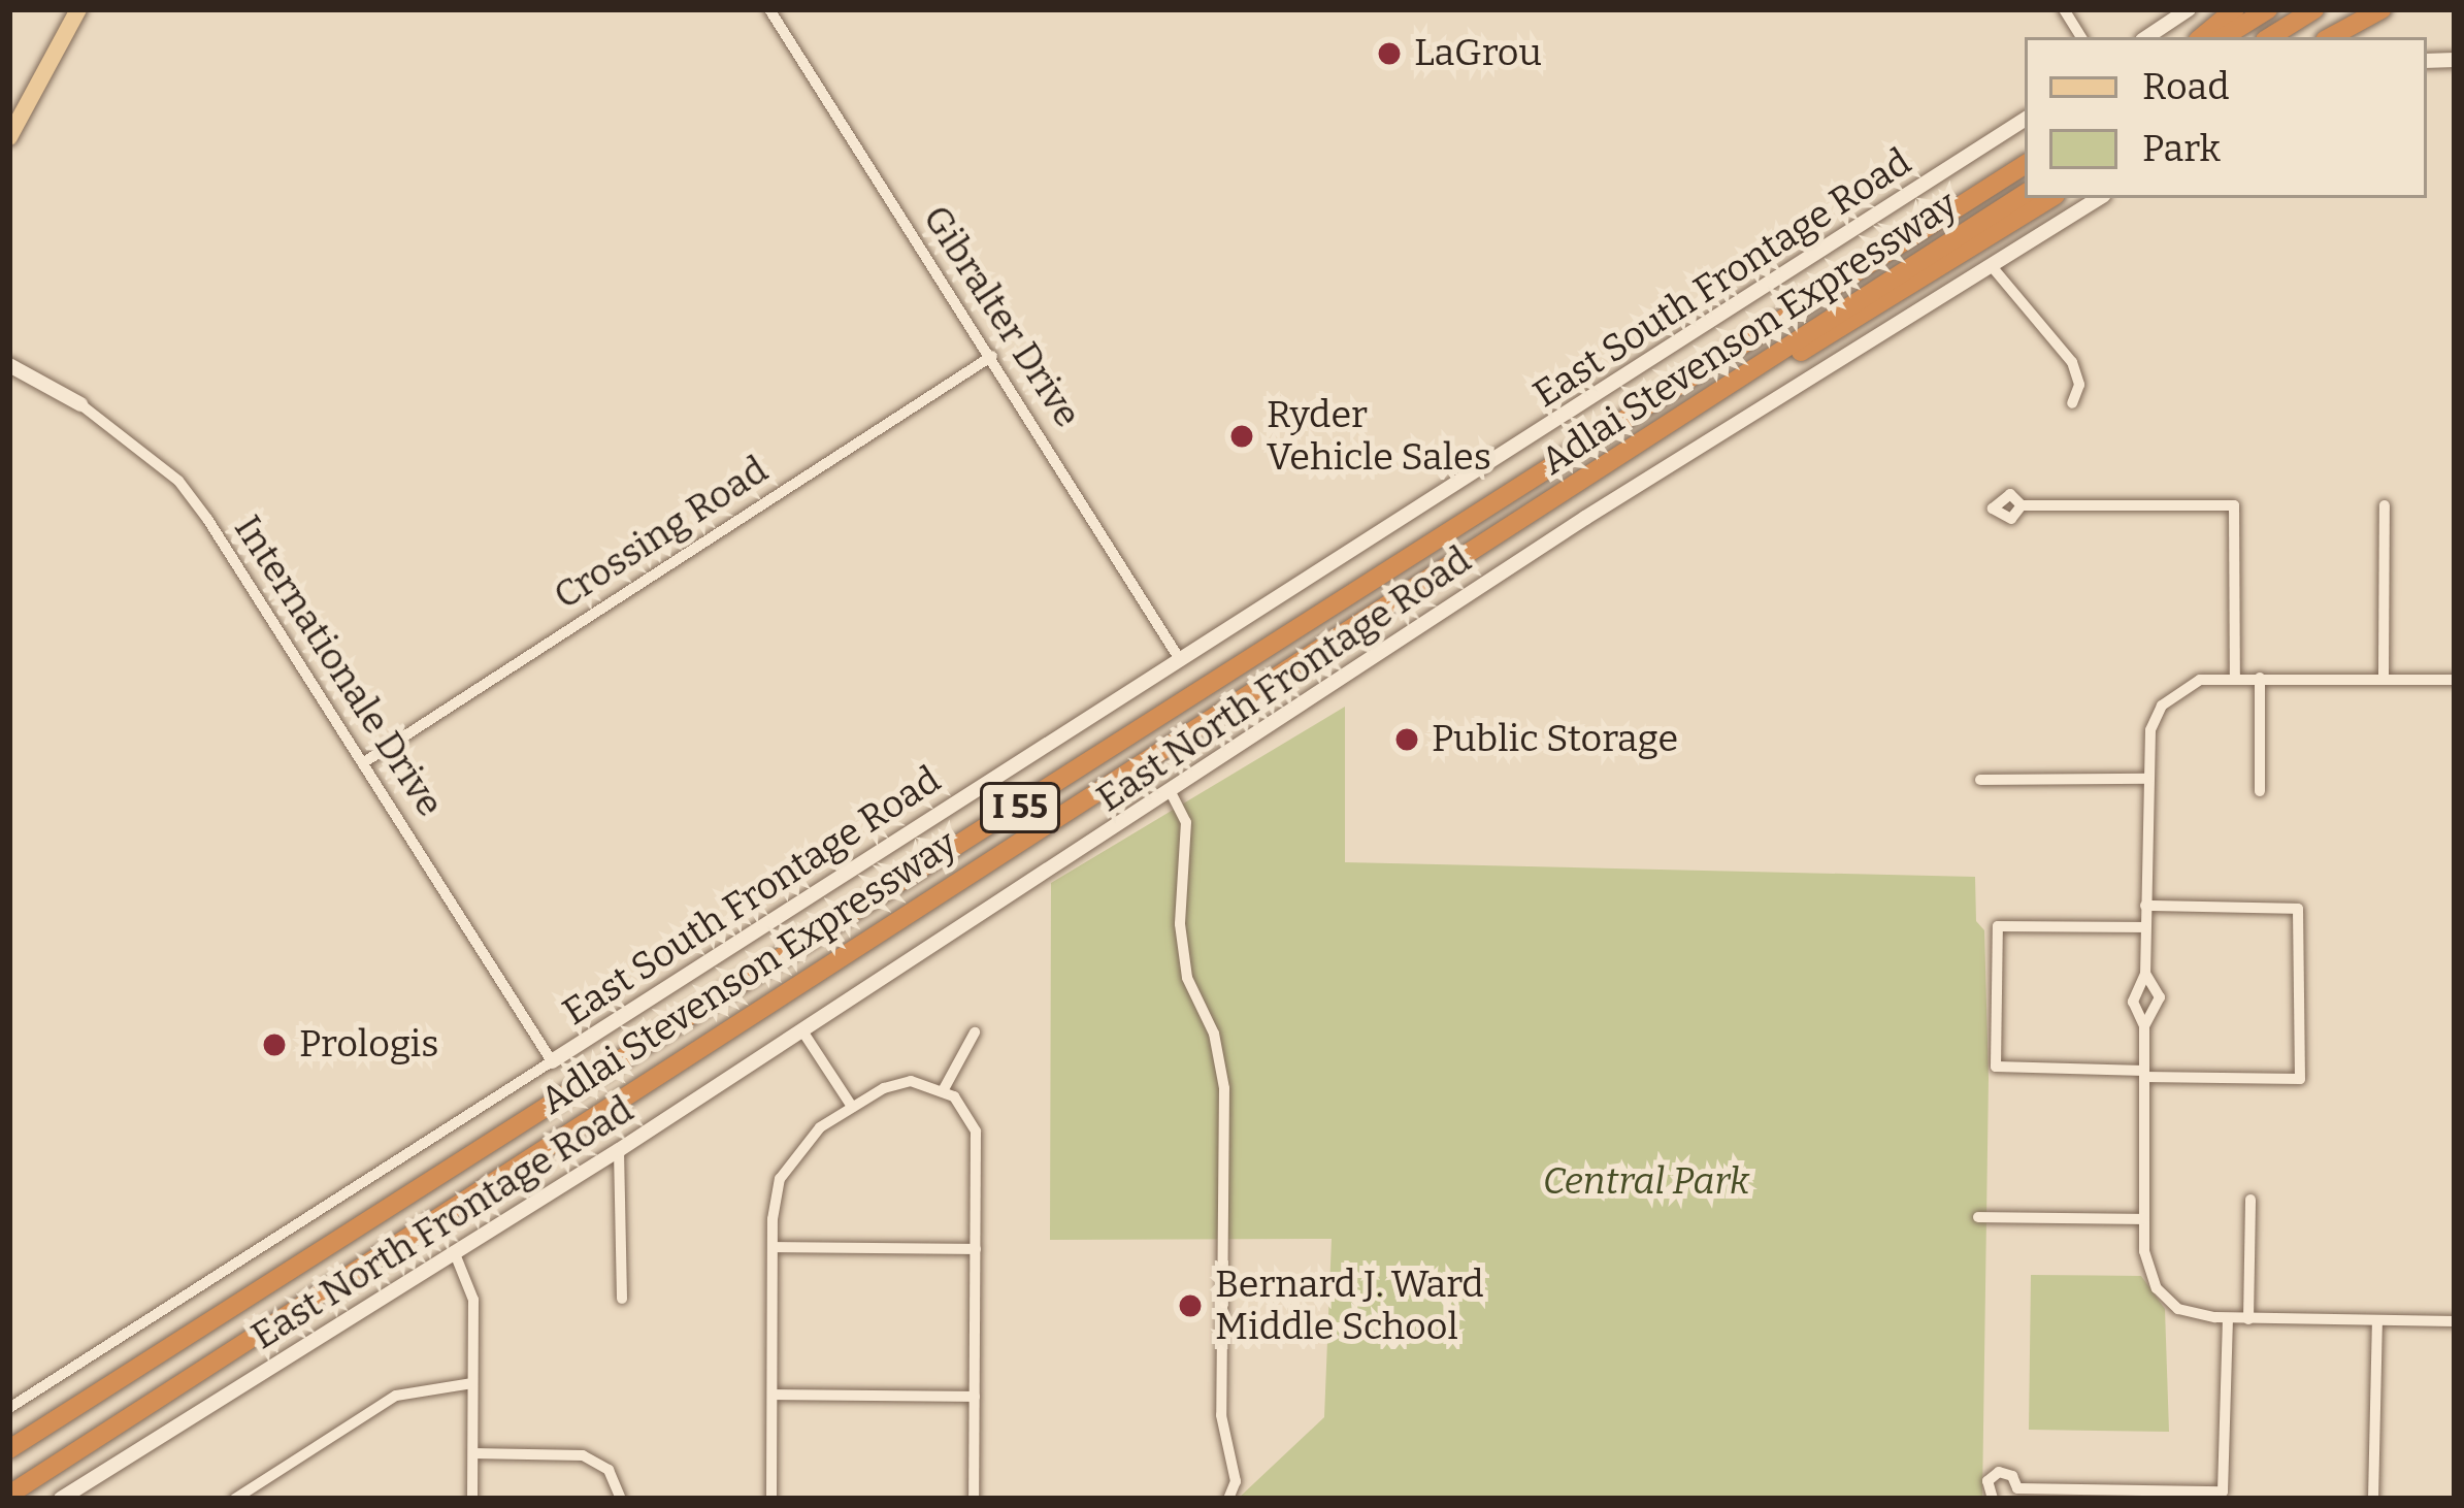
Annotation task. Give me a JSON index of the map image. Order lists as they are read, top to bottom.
{
  "streets": {
    "highway": ["Adlai Stevenson Expressway", "I 55"],
    "street": [
      "East South Frontage Road",
      "Gibralter Drive",
      "Crossing Road",
      "Internationale Drive",
      "East North Frontage Road"
    ]
  },
  "crossings": [
    ["East South Frontage Road", "Gibralter Drive"],
    ["East South Frontage Road", "Internationale Drive"],
    ["Gibralter Drive", "Crossing Road"],
    ["Crossing Road", "Internationale Drive"]
  ],
  "parks": ["Central Park"],
  "places": [
    "LaGrou",
    "Ryder Vehicle Sales",
    "Public Storage",
    "Prologis",
    "Bernard J. Ward Middle School"
  ],
  "legend": ["Road", "Park"]
}
